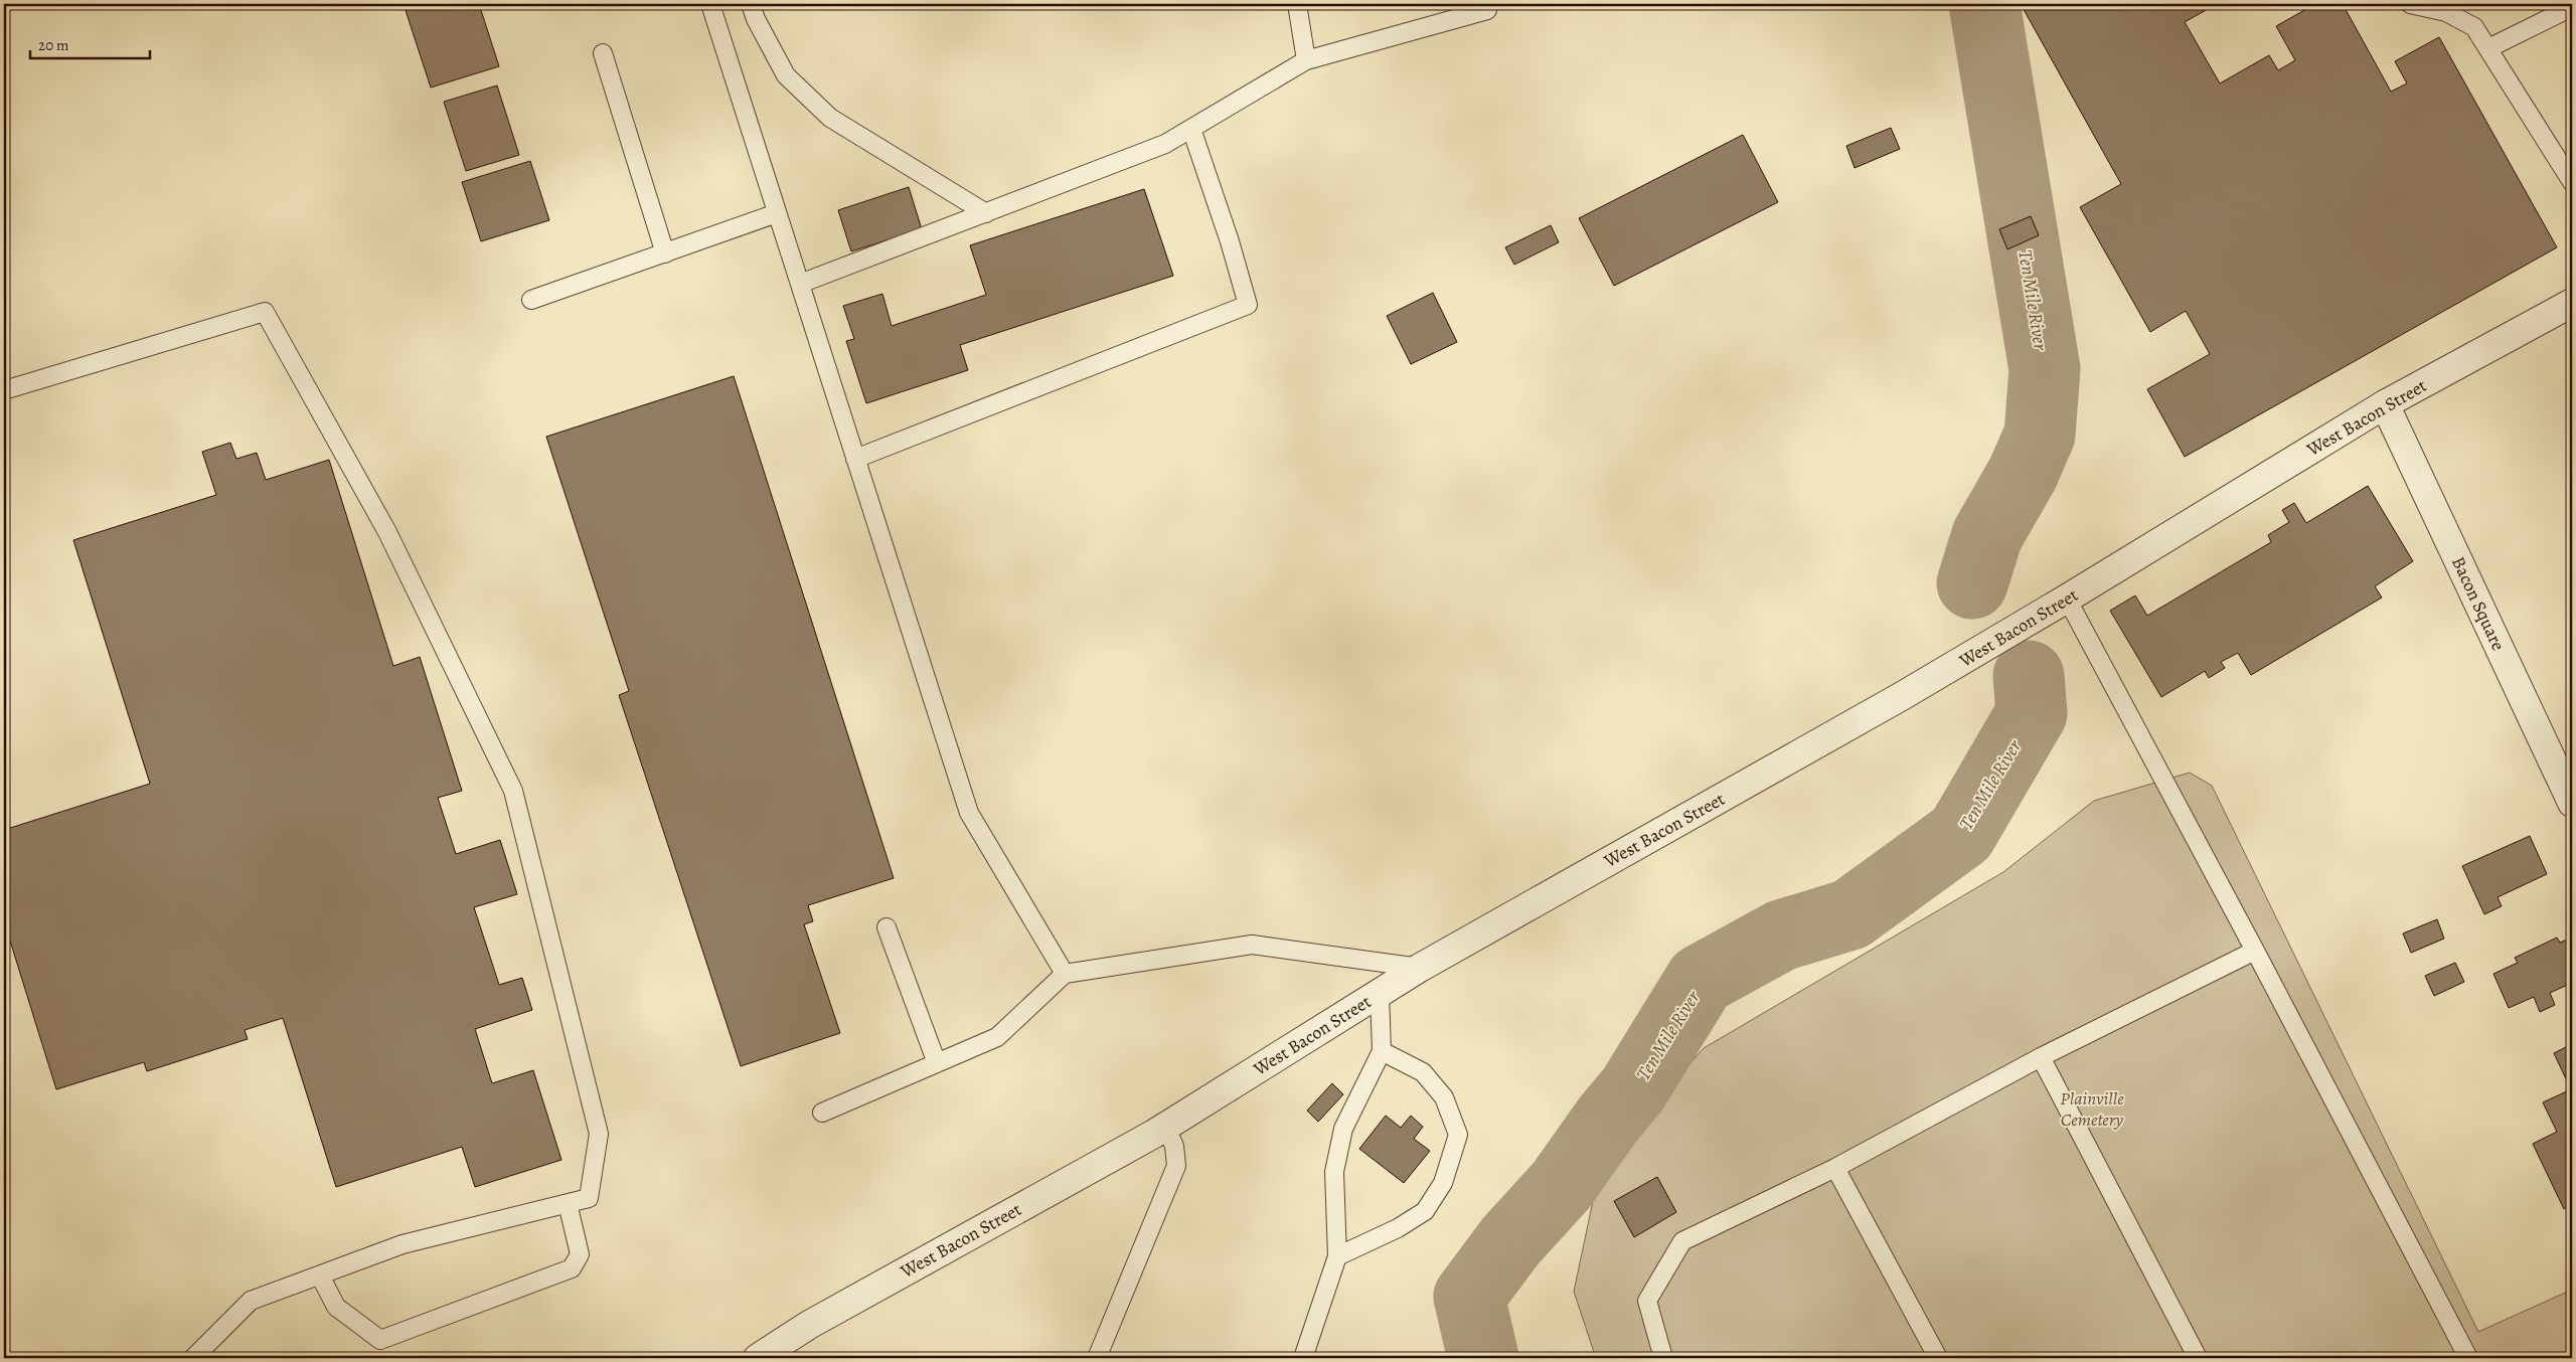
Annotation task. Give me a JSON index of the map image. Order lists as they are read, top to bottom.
{
  "streets": {
    "street": ["West Bacon Street", "Bacon Square"]
  },
  "crossings": [
    ["West Bacon Street", "Bacon Square"]
  ],
  "water": ["Ten Mile River"],
  "parks": ["Plainville Cemetery"],
  "scale_bar": "20 m"
}
